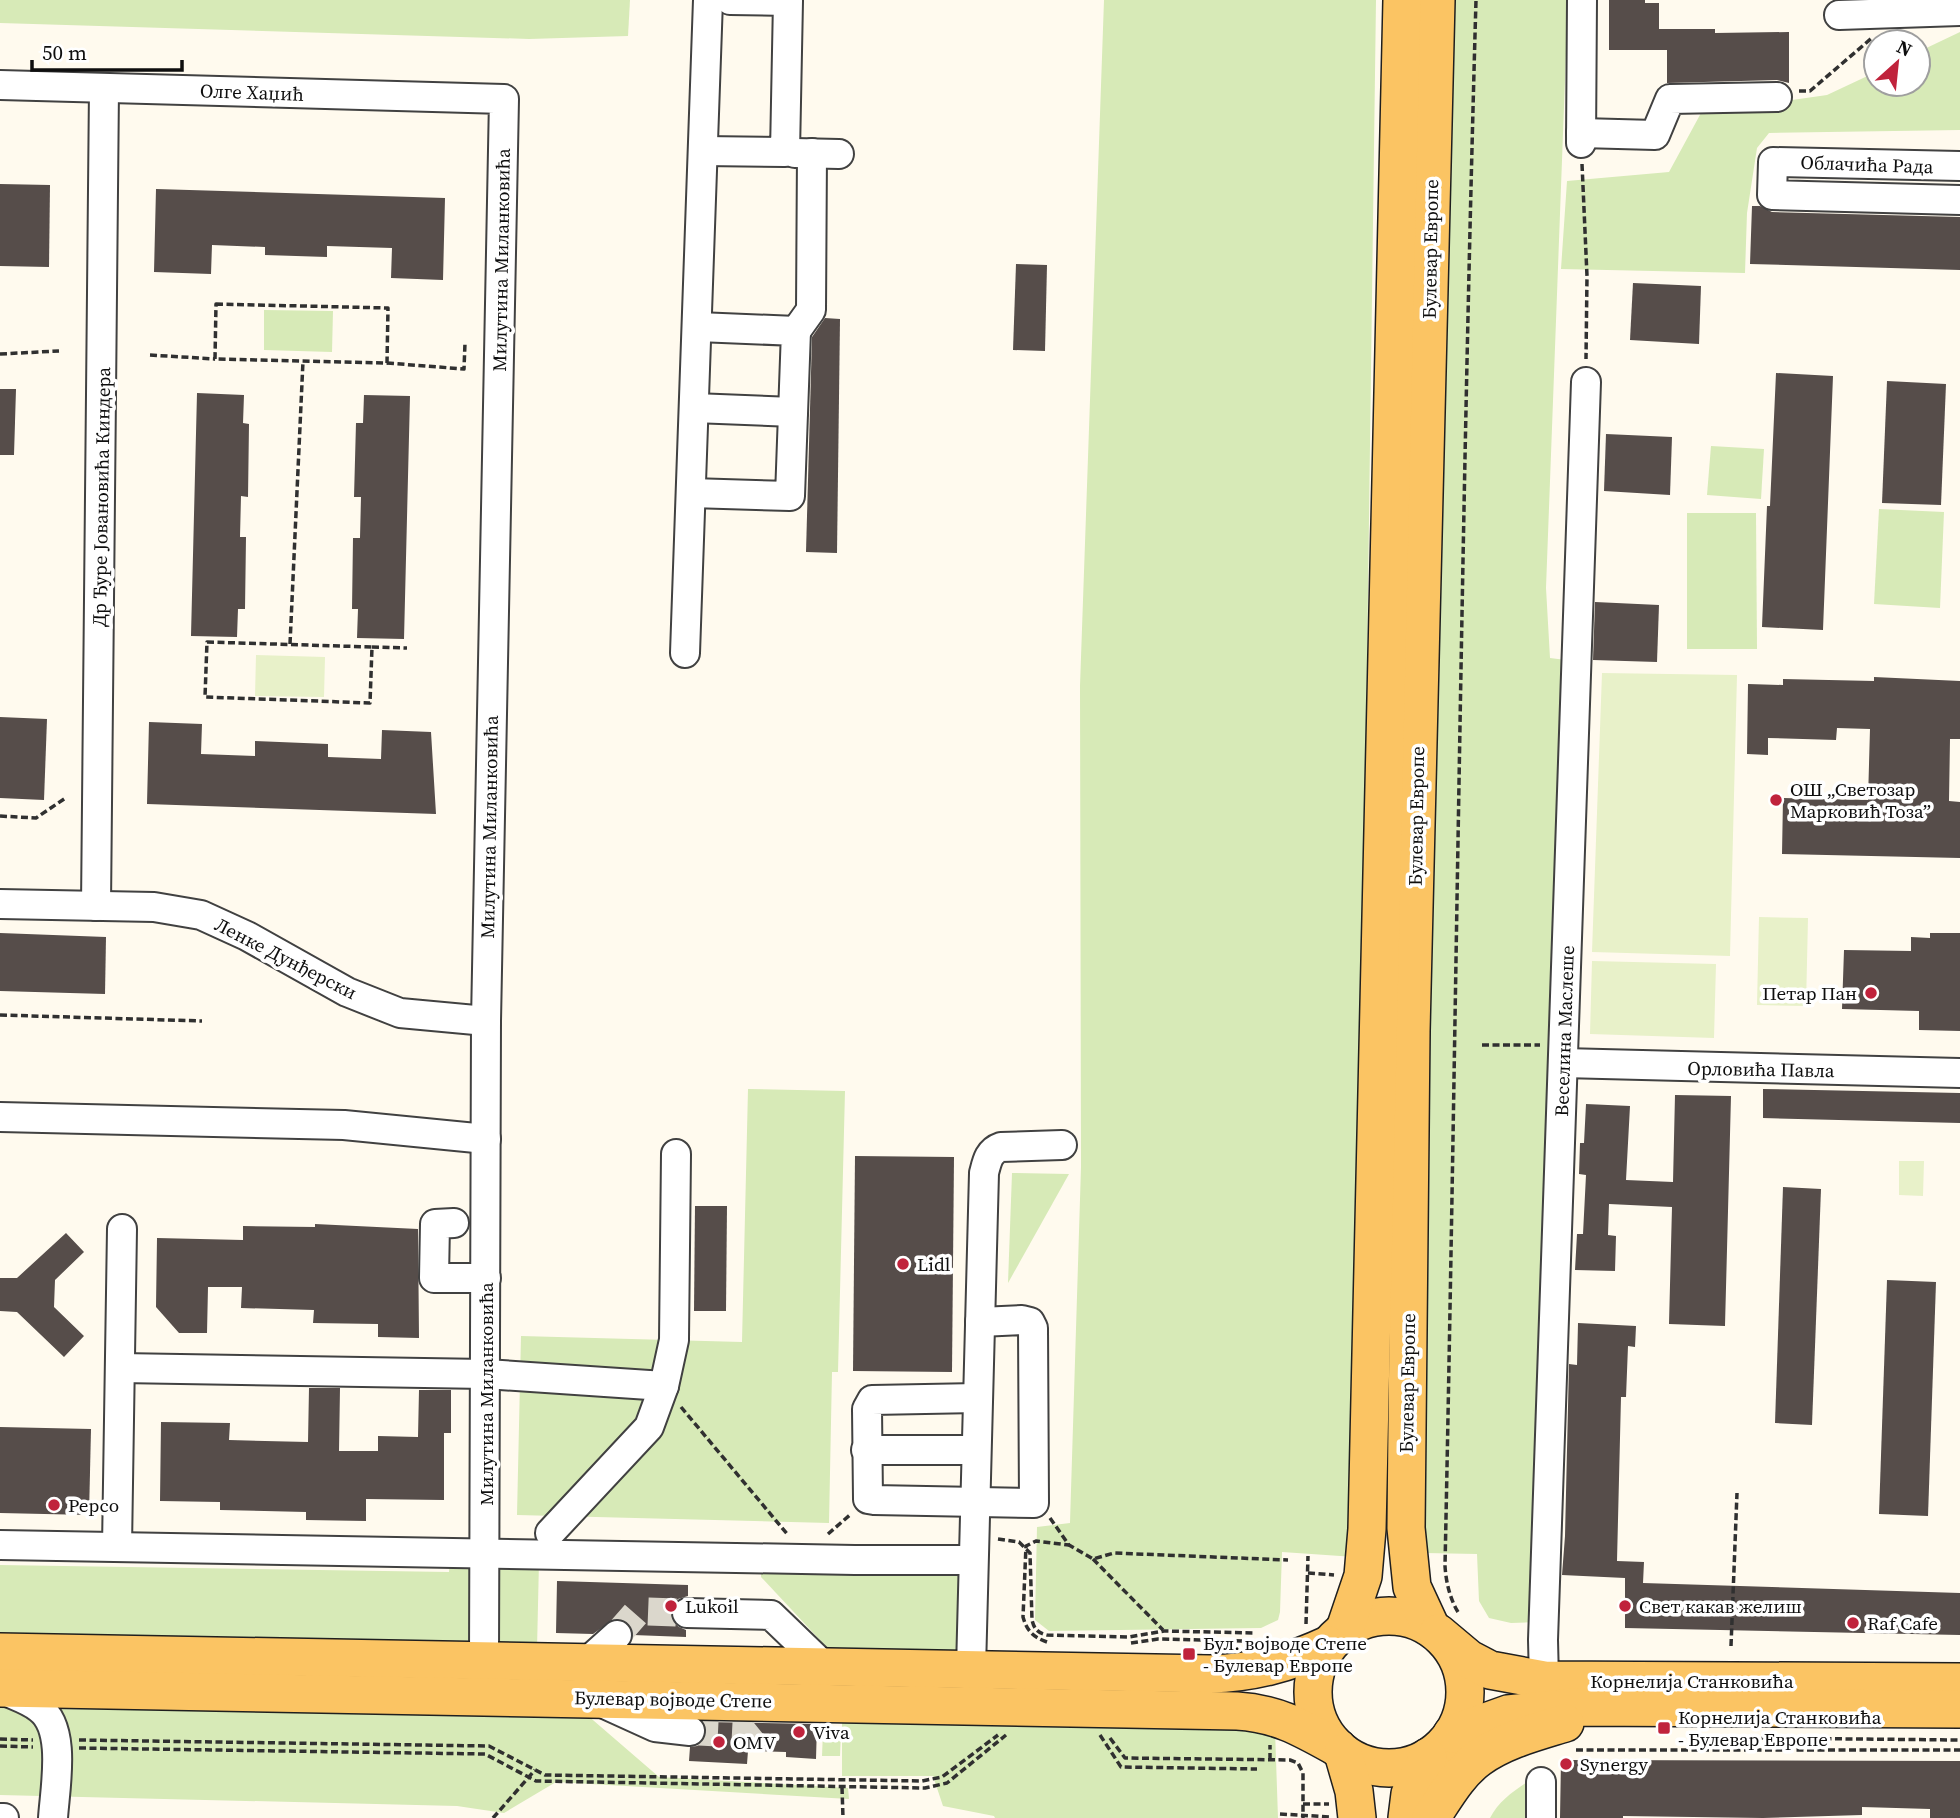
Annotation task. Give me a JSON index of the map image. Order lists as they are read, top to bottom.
{
  "streets": {
    "main road": ["Булевар Европе", "Корнелија Станковића", "Булевар војводе Степе"],
    "street": [
      "Олге Хаџић",
      "Облачића Рада",
      "Милутина Миланковића",
      "Др Ђуре Јовановића Киндера",
      "Ленке Дунђерски",
      "Веселина Маслеше",
      "Орловића Павла"
    ]
  },
  "crossings": [
    ["Олге Хаџић", "Милутина Миланковића"],
    ["Олге Хаџић", "Др Ђуре Јовановића Киндера"],
    ["Булевар Европе", "Корнелија Станковића"],
    ["Булевар Европе", "Булевар војводе Степе"],
    ["Милутина Миланковића", "Ленке Дунђерски"],
    ["Милутина Миланковића", "Булевар војводе Степе"],
    ["Др Ђуре Јовановића Киндера", "Ленке Дунђерски"],
    ["Веселина Маслеше", "Орловића Павла"],
    ["Веселина Маслеше", "Корнелија Станковића"],
    ["Корнелија Станковића", "Булевар војводе Степе"]
  ],
  "places": {
    "other": [
      "ОШ „Светозар Марковић Тоза”",
      "Петар Пан",
      "Lidl",
      "Pepco",
      "Lukoil",
      "Свет какав желиш",
      "Raf Cafe",
      "Viva",
      "OMV",
      "Synergy"
    ],
    "transit": ["Бул. војводе Степе - Булевар Европе", "Корнелија Станковића - Булевар Европе"]
  },
  "scale_bar": "50 m",
  "north": "top right"
}
